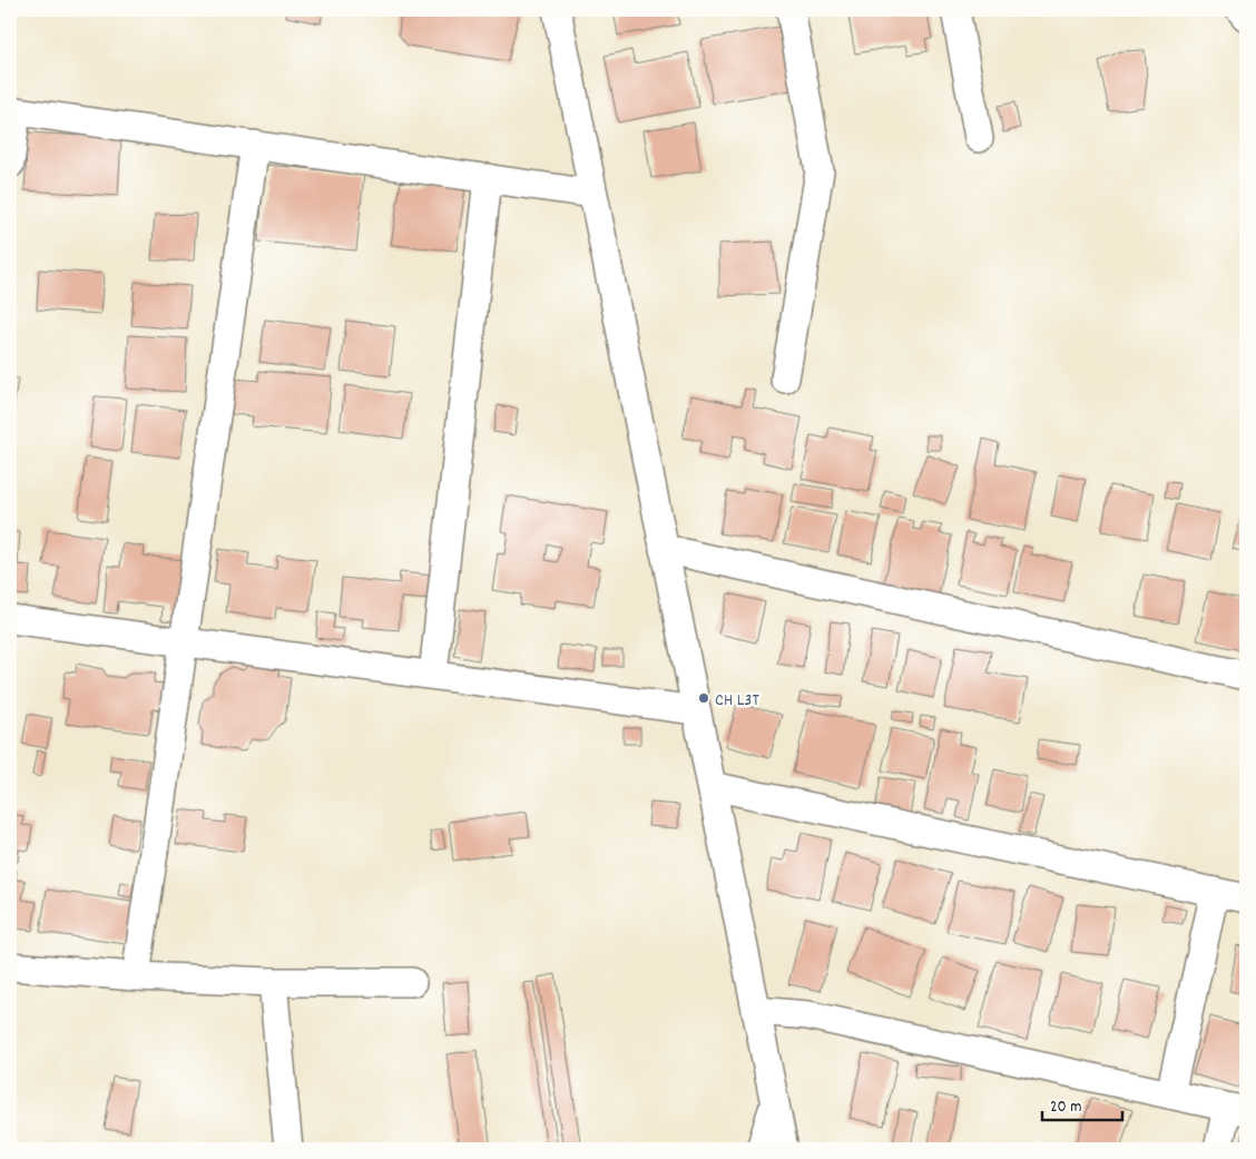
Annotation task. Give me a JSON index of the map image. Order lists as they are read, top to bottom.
{
  "places": ["CH L3T"],
  "scale_bar": "20 m"
}
